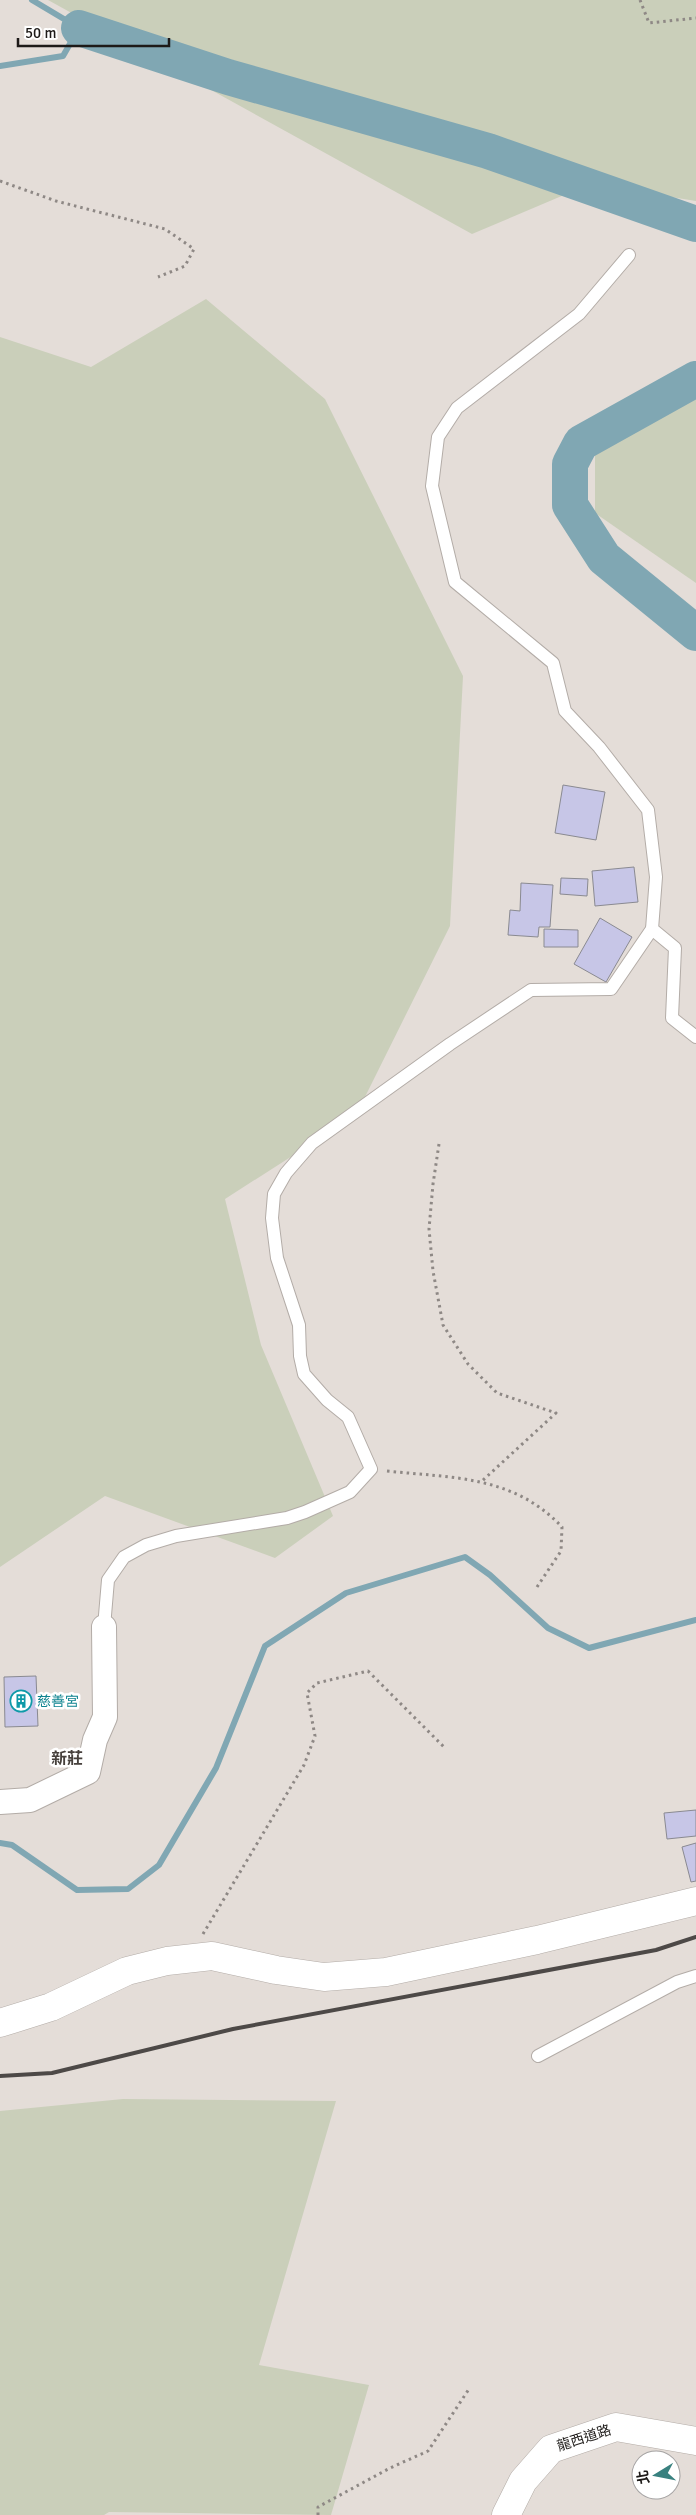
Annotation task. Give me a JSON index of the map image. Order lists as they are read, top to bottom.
{
  "streets": {
    "street": ["龍西道路"]
  },
  "districts": ["新莊"],
  "places": {
    "building": ["慈善宮"]
  },
  "scale_bar": "50 m",
  "north": "left"
}
